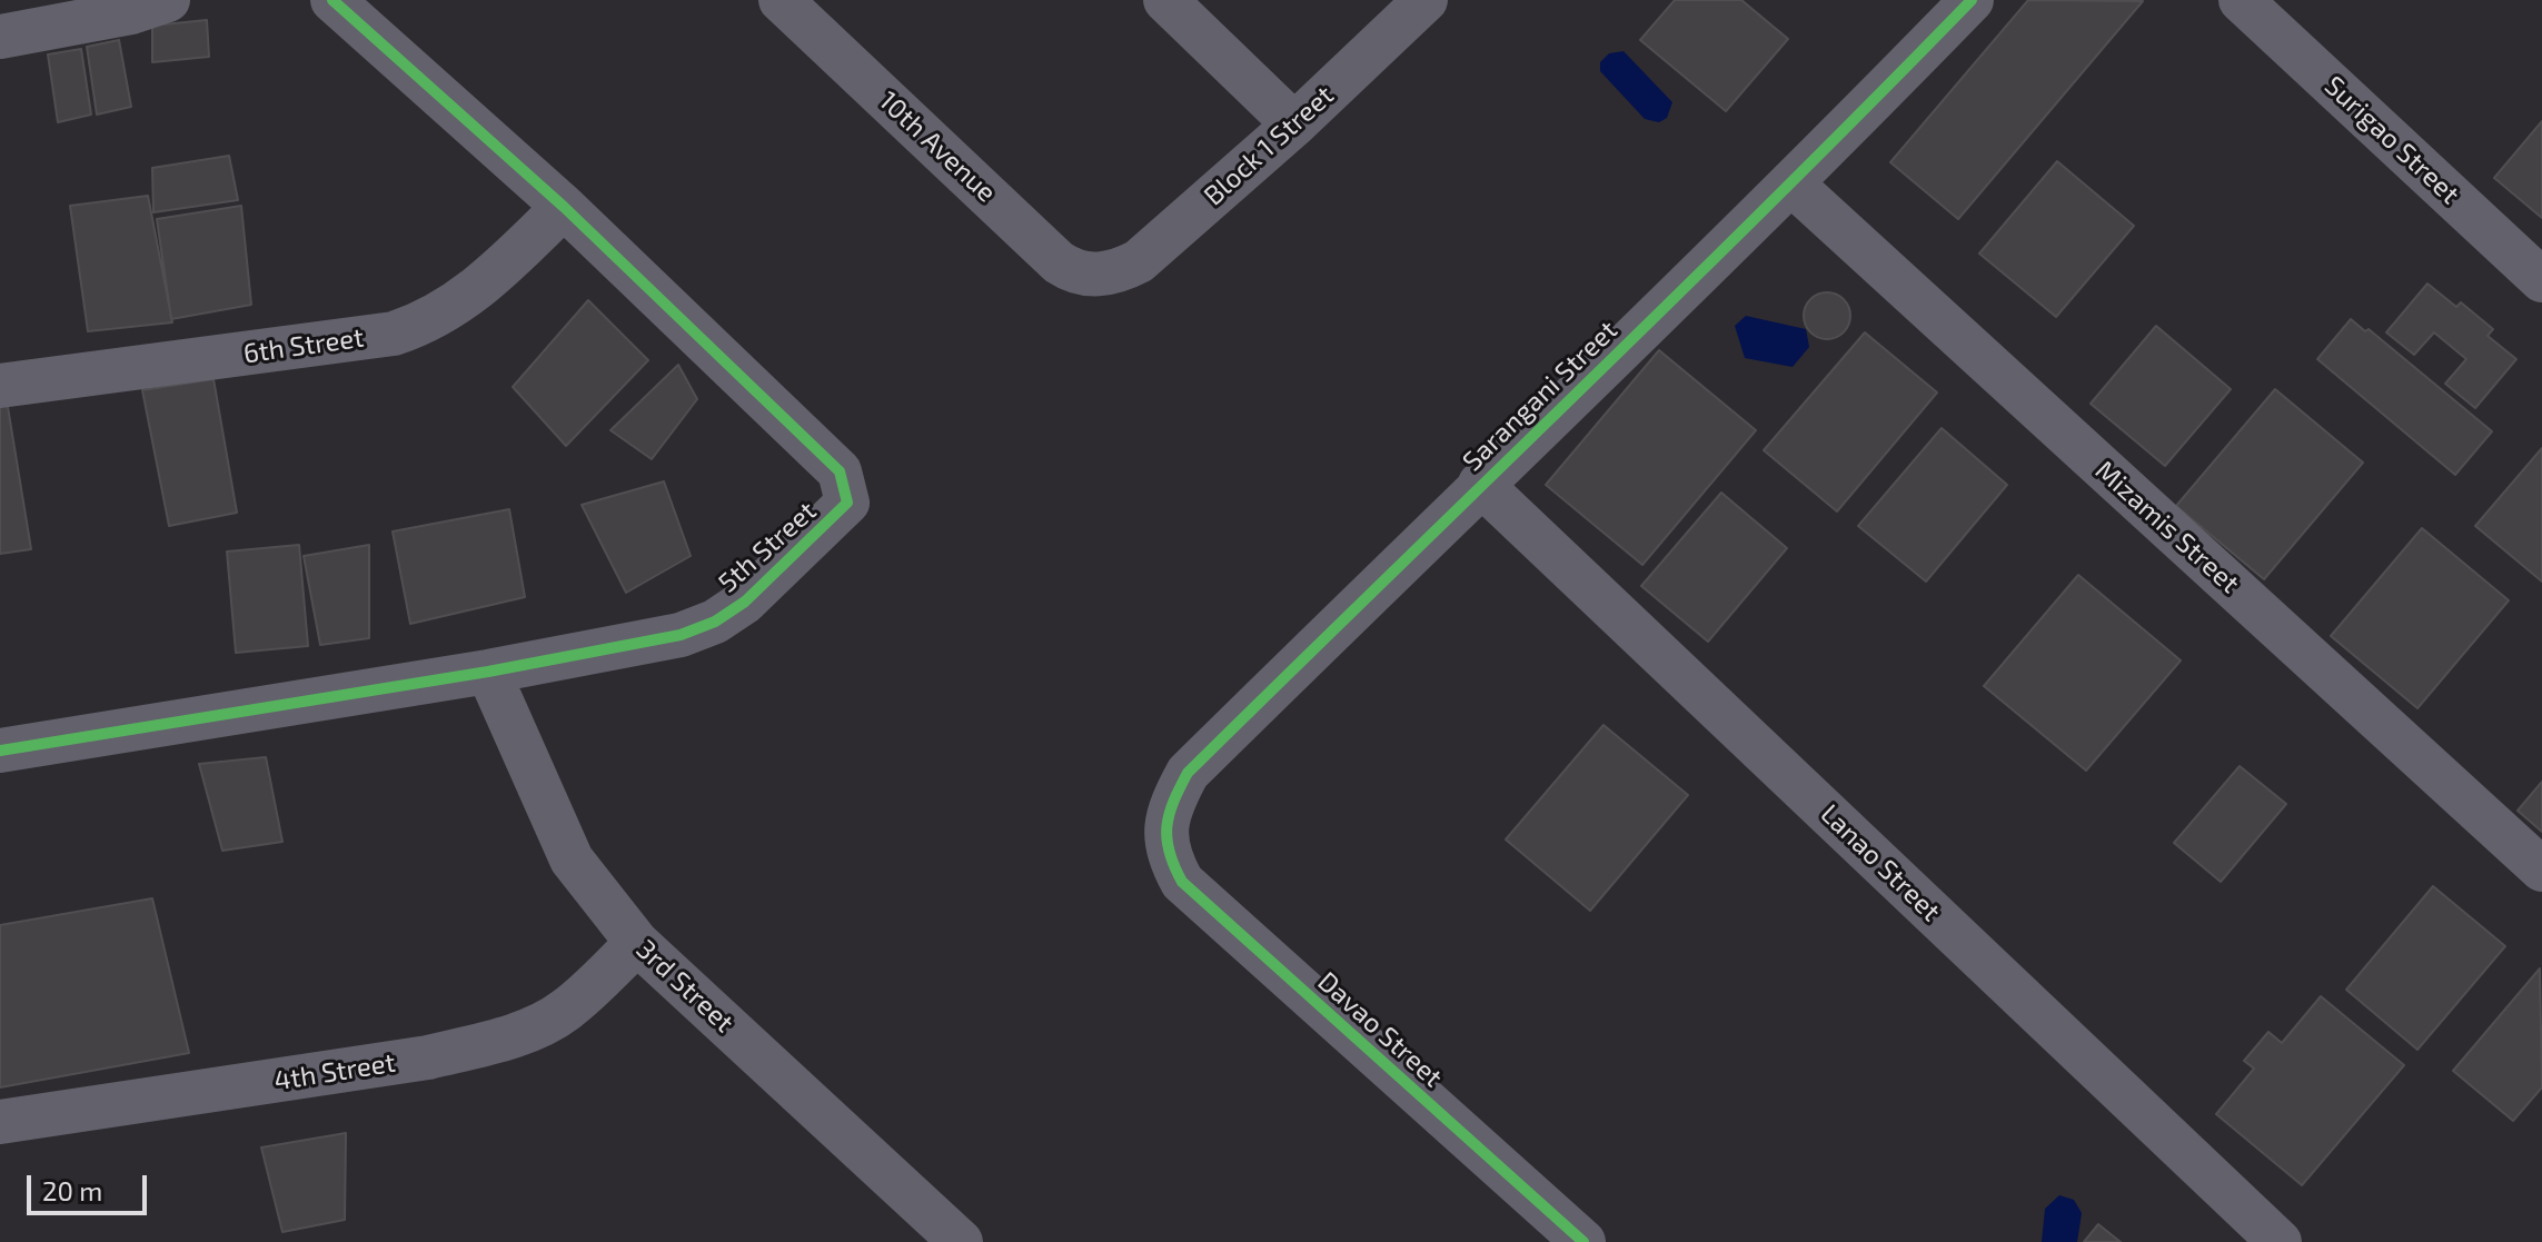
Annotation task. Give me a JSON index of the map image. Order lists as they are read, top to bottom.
{
  "streets": {
    "street": [
      "Surigao Street",
      "Block 1 Street",
      "10th Avenue",
      "6th Street",
      "Sarangani Street",
      "Mizamis Street",
      "5th Street",
      "Lanao Street",
      "3rd Street",
      "Davao Street",
      "4th Street"
    ]
  },
  "crossings": [
    ["Block 1 Street", "10th Avenue"],
    ["6th Street", "5th Street"],
    ["Sarangani Street", "Mizamis Street"],
    ["Sarangani Street", "Lanao Street"],
    ["Sarangani Street", "Davao Street"],
    ["5th Street", "3rd Street"],
    ["3rd Street", "4th Street"]
  ],
  "scale_bar": "20 m"
}
